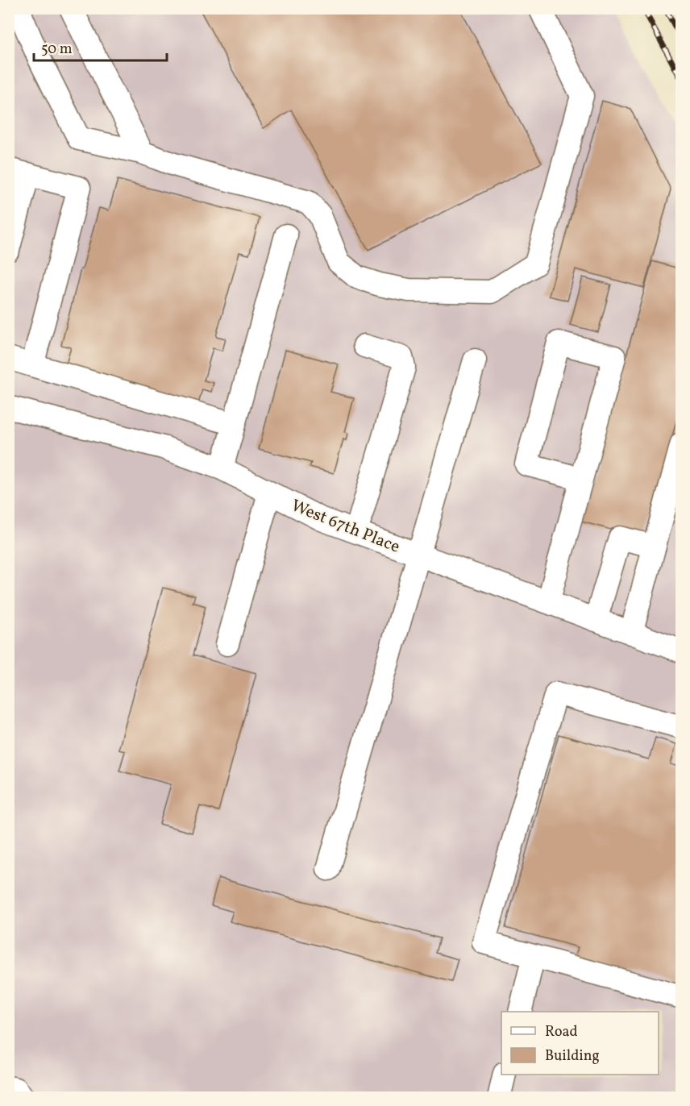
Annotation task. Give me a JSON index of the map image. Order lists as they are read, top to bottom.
{
  "streets": {
    "street": ["West 67th Place"]
  },
  "legend": ["Road", "Building"],
  "scale_bar": "50 m"
}
